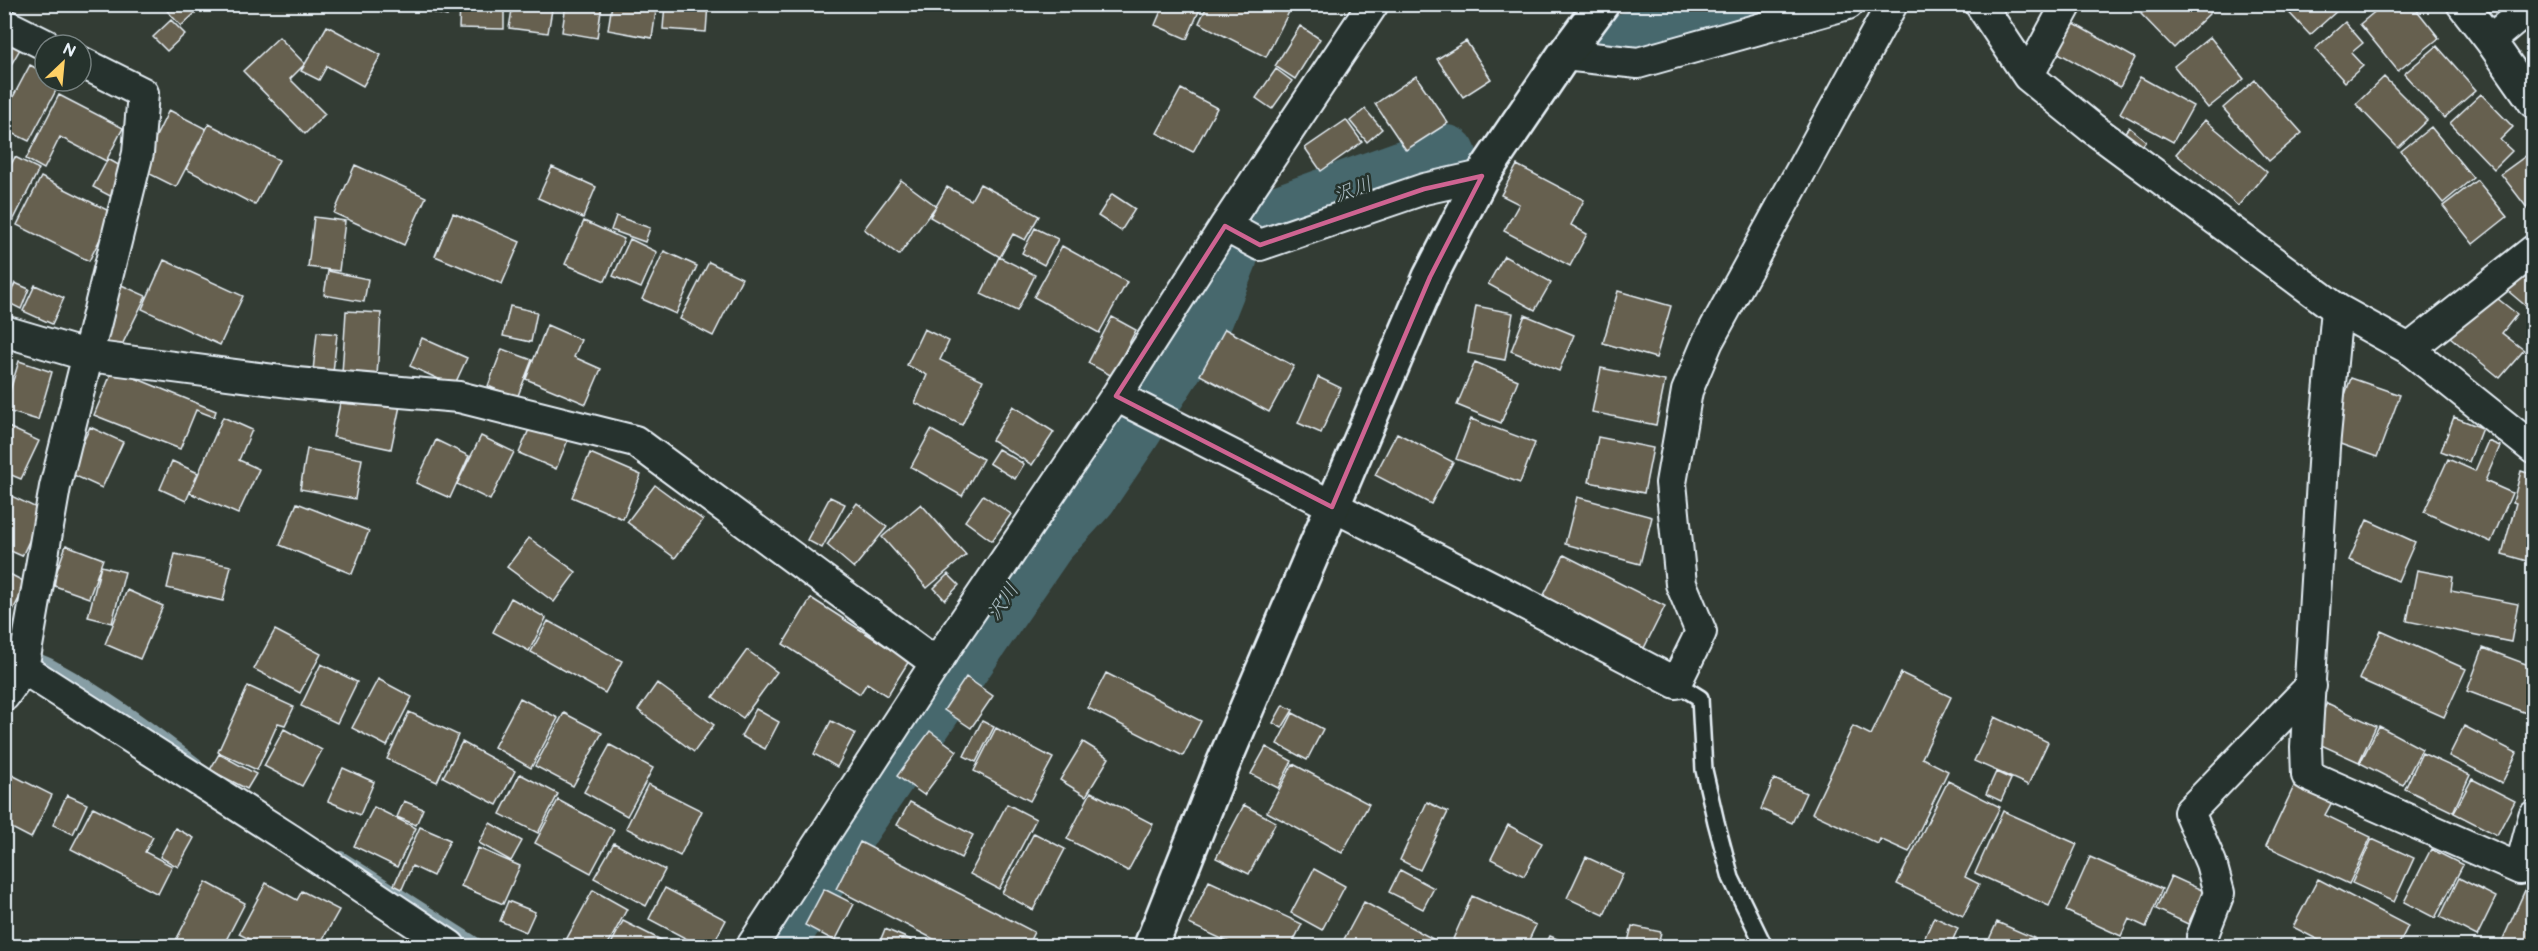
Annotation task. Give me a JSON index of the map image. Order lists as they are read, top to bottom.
{
  "water": ["沢川"],
  "north": "top right"
}
